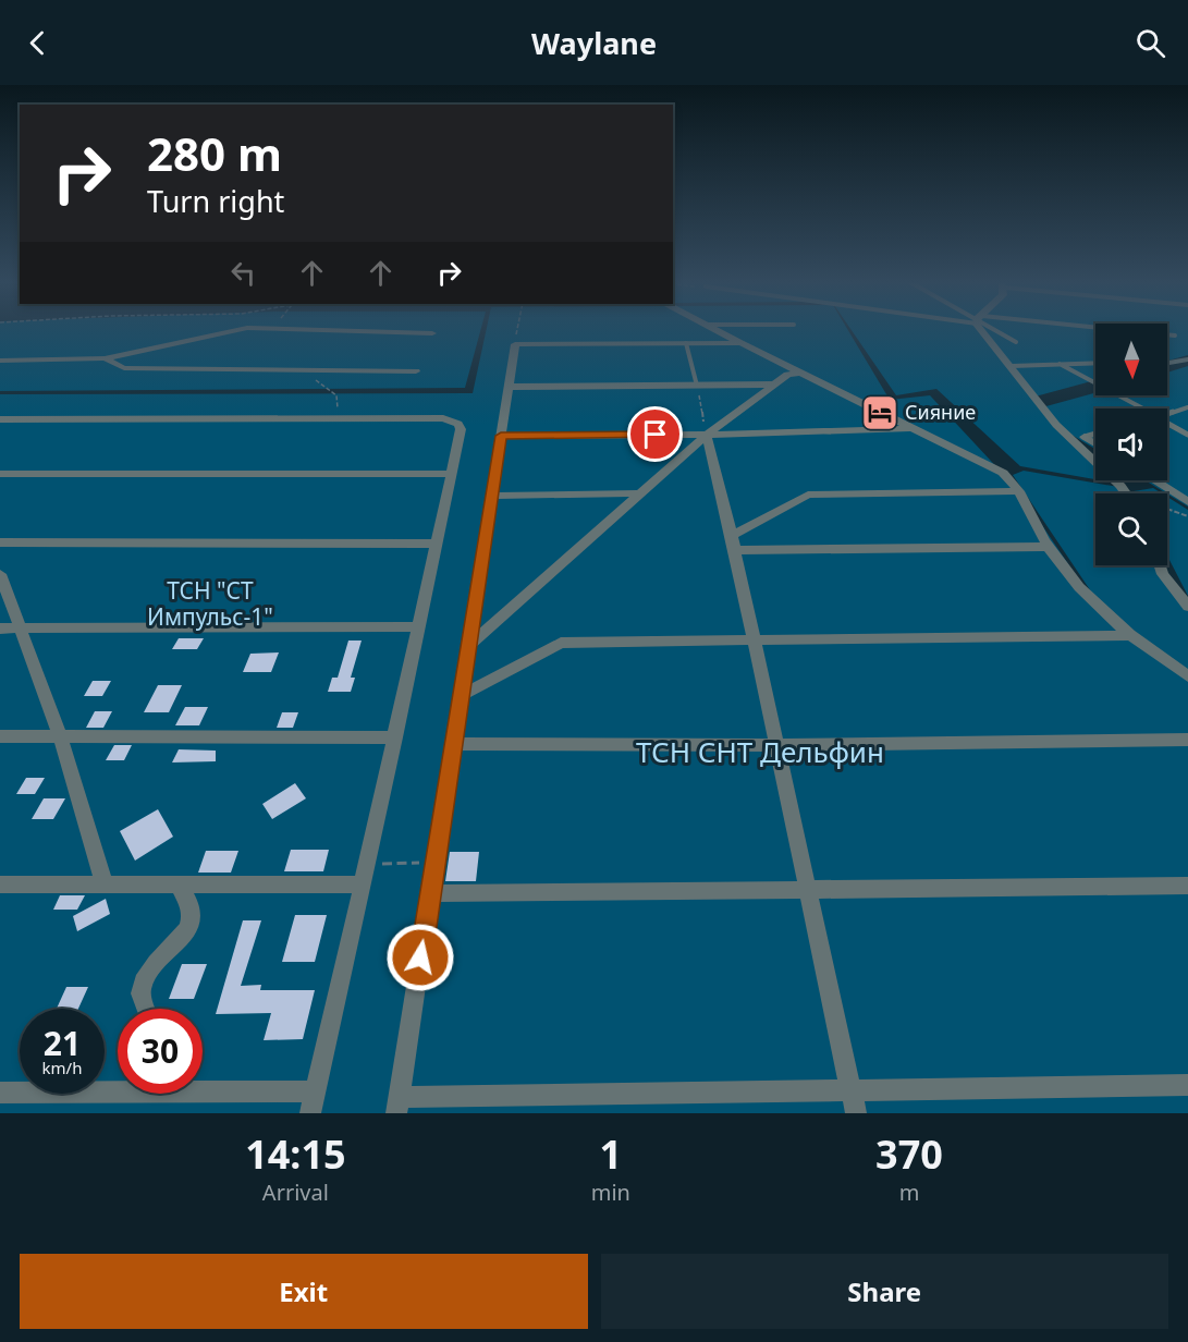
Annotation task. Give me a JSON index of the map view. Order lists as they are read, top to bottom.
{
  "parks": ["ТСН \"СТ Импульс-1\"", "ТСН СНТ Дельфин"],
  "places": {
    "hotel": ["Сияние"]
  },
  "north": "bottom",
  "page": {
    "header": "Waylane",
    "turn": ["280 m", "Turn right"],
    "speed": "21 km/h",
    "limit": "30",
    "eta": [
      "14:15",
      "Arrival",
      "1",
      "min",
      "370",
      "m"
    ],
    "buttons": ["Exit", "Share"]
  }
}
